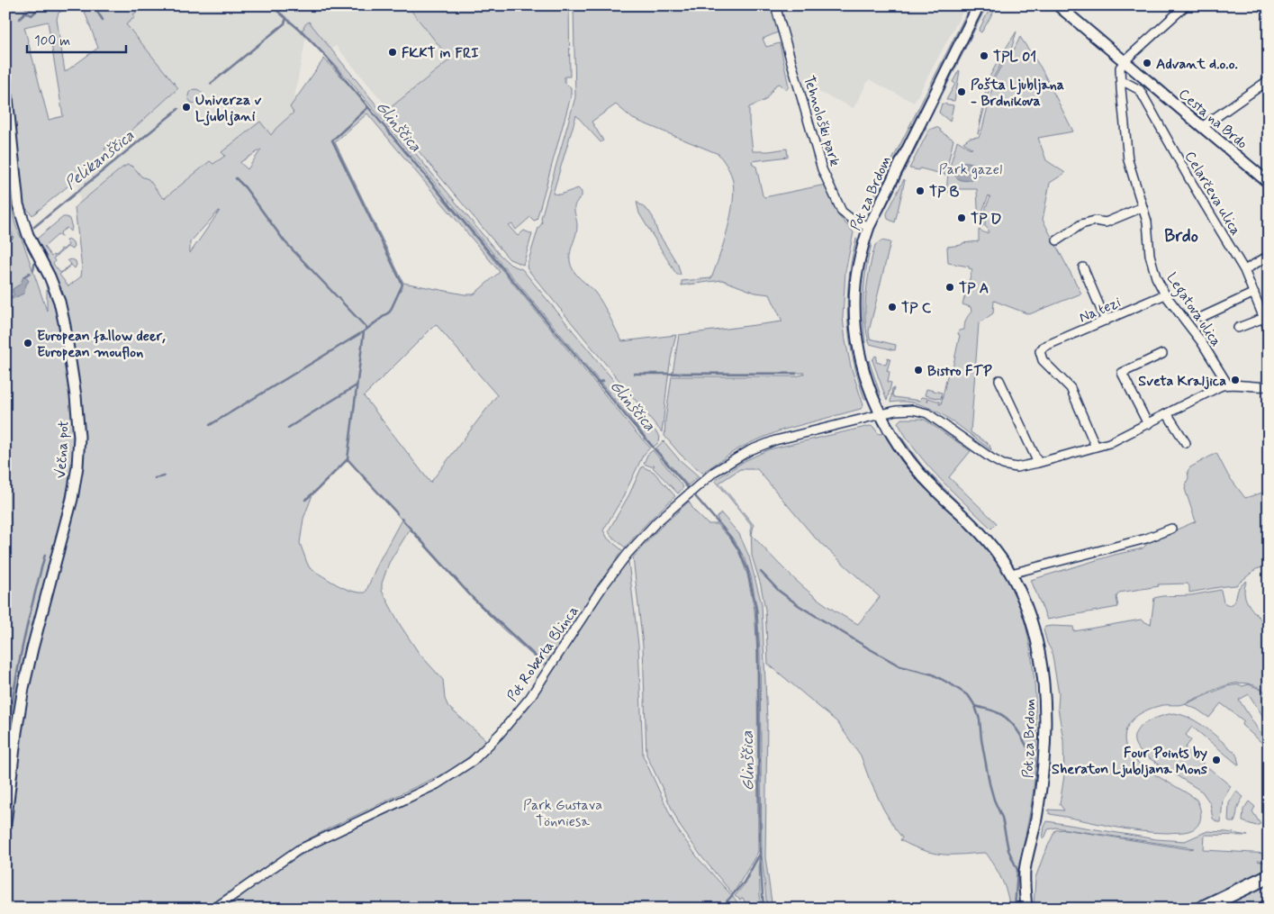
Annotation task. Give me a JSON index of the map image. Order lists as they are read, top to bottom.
{
  "streets": {
    "main road": ["Cesta na Brdo", "Pot za Brdom", "Večna pot"],
    "street": [
      "Tehnološki park",
      "Celarčeva ulica",
      "Na tezi",
      "Legatova ulica",
      "Pot Roberta Blinca"
    ]
  },
  "crossings": [
    ["Cesta na Brdo", "Legatova ulica"],
    ["Tehnološki park", "Pot za Brdom"],
    ["Pot za Brdom", "Pot Roberta Blinca"],
    ["Celarčeva ulica", "Legatova ulica"],
    ["Na tezi", "Legatova ulica"],
    ["Na tezi", "Pot Roberta Blinca"],
    ["Legatova ulica", "Pot Roberta Blinca"]
  ],
  "districts": ["Brdo"],
  "water": ["Glinščica", "Pelikanščica"],
  "parks": ["Park gazel", "Park Gustava Tönniesa"],
  "places": [
    "FKKT in FRI",
    "TPL 01",
    "Advant d.o.o.",
    "Pošta Ljubljana - Brdnikova",
    "Univerza v Ljubljani",
    "TP B",
    "TP D",
    "TP A",
    "TP C",
    "European fallow deer, European mouflon",
    "Bistro FTP",
    "Sveta Kraljica",
    "Four Points by Sheraton Ljubljana Mons"
  ],
  "scale_bar": "100 m"
}
